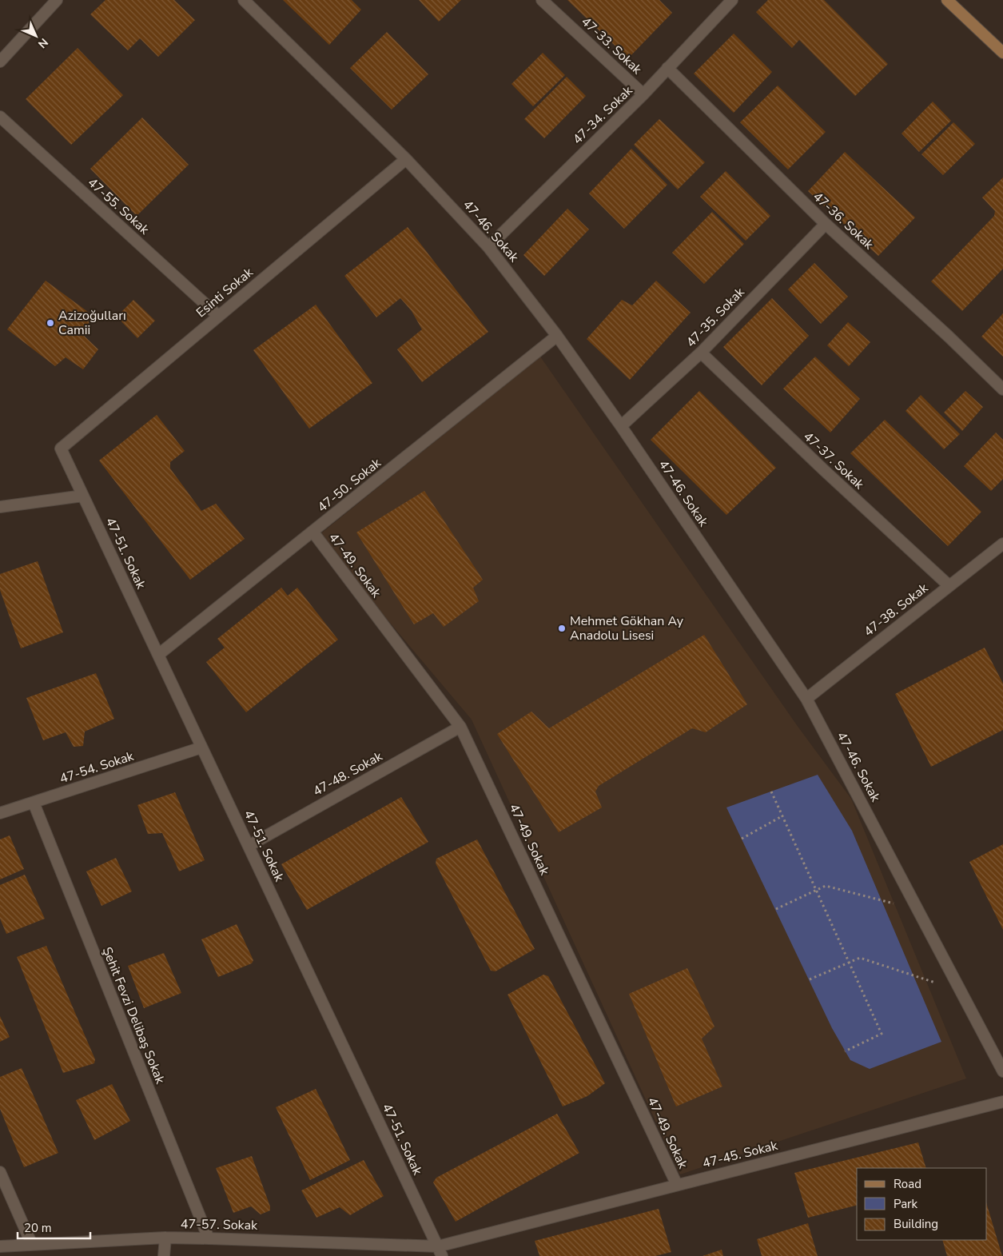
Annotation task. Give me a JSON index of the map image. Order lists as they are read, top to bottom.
{
  "streets": {
    "street": [
      "47-33. Sokak",
      "47-34. Sokak",
      "47-55. Sokak",
      "47-36. Sokak",
      "47-46. Sokak",
      "Esinti Sokak",
      "47-35. Sokak",
      "47-37. Sokak",
      "47-50. Sokak",
      "47-51. Sokak",
      "47-49. Sokak",
      "47-38. Sokak",
      "47-54. Sokak",
      "47-48. Sokak",
      "Şehit Fevzi Delibaş Sokak",
      "47-45. Sokak",
      "47-57. Sokak"
    ]
  },
  "crossings": [
    ["47-33. Sokak", "47-34. Sokak"],
    ["47-34. Sokak", "47-36. Sokak"],
    ["47-34. Sokak", "47-46. Sokak"],
    ["47-55. Sokak", "Esinti Sokak"],
    ["47-36. Sokak", "47-35. Sokak"],
    ["47-46. Sokak", "Esinti Sokak"],
    ["47-46. Sokak", "47-35. Sokak"],
    ["47-46. Sokak", "47-50. Sokak"],
    ["47-46. Sokak", "47-38. Sokak"],
    ["Esinti Sokak", "47-51. Sokak"],
    ["47-35. Sokak", "47-37. Sokak"],
    ["47-37. Sokak", "47-38. Sokak"],
    ["47-50. Sokak", "47-51. Sokak"],
    ["47-50. Sokak", "47-49. Sokak"],
    ["47-51. Sokak", "47-54. Sokak"],
    ["47-51. Sokak", "47-48. Sokak"],
    ["47-51. Sokak", "47-45. Sokak"],
    ["47-51. Sokak", "47-57. Sokak"],
    ["47-49. Sokak", "47-48. Sokak"],
    ["47-49. Sokak", "47-45. Sokak"],
    ["47-54. Sokak", "Şehit Fevzi Delibaş Sokak"],
    ["Şehit Fevzi Delibaş Sokak", "47-57. Sokak"],
    ["47-45. Sokak", "47-57. Sokak"]
  ],
  "places": ["Azizoğulları Camii", "Mehmet Gökhan Ay Anadolu Lisesi"],
  "legend": ["Road", "Park", "Building"],
  "scale_bar": "20 m",
  "north": "bottom right"
}
